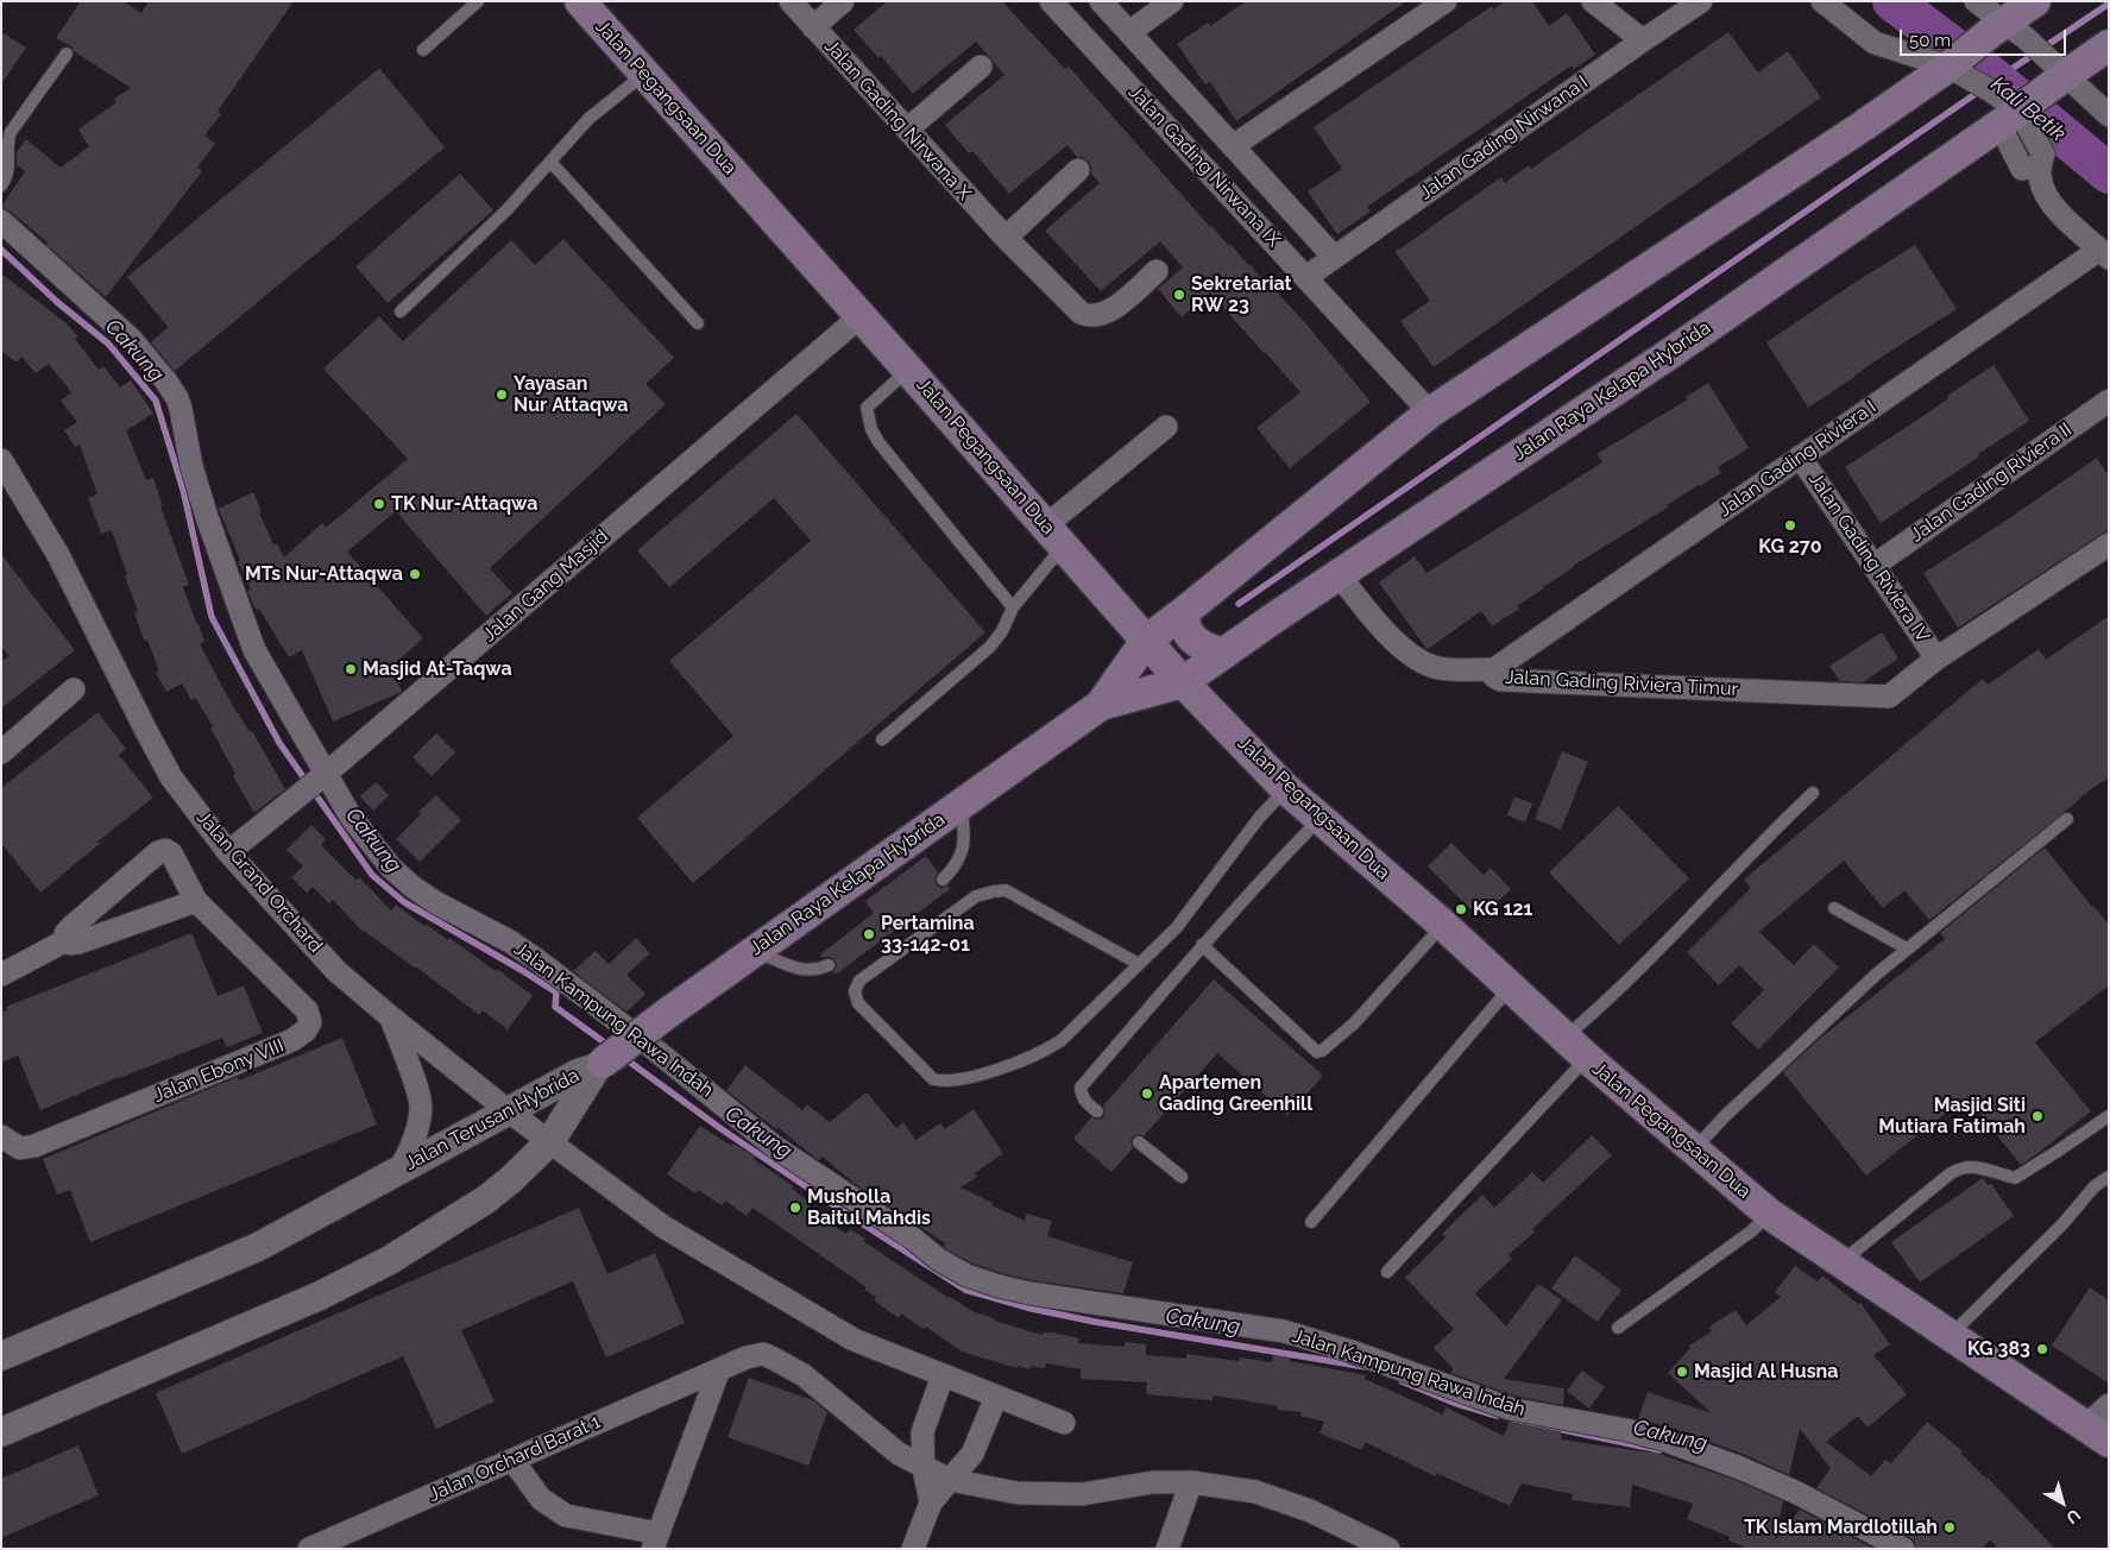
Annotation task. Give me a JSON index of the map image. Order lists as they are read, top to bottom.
{
  "streets": {
    "main road": ["Jalan Pegangsaan Dua", "Jalan Raya Kelapa Hybrida"],
    "street": [
      "Jalan Gading Nirwana X",
      "Jalan Gading Nirwana I",
      "Jalan Gading Nirwana IX",
      "Jalan Gading Riviera I",
      "Jalan Gading Riviera II",
      "Jalan Gading Riviera IV",
      "Jalan Gang Masjid",
      "Jalan Gading Riviera Timur",
      "Jalan Grand Orchard",
      "Jalan Kampung Rawa Indah",
      "Jalan Ebony VIII",
      "Jalan Terusan Hybrida",
      "Jalan Orchard Barat 1"
    ]
  },
  "crossings": [
    ["Jalan Pegangsaan Dua", "Jalan Raya Kelapa Hybrida"],
    ["Jalan Pegangsaan Dua", "Jalan Gang Masjid"],
    ["Jalan Gading Nirwana I", "Jalan Gading Nirwana IX"],
    ["Jalan Gading Nirwana IX", "Jalan Raya Kelapa Hybrida"],
    ["Jalan Raya Kelapa Hybrida", "Jalan Gading Riviera Timur"],
    ["Jalan Raya Kelapa Hybrida", "Jalan Terusan Hybrida"],
    ["Jalan Gading Riviera I", "Jalan Gading Riviera IV"],
    ["Jalan Gading Riviera I", "Jalan Gading Riviera Timur"],
    ["Jalan Gading Riviera II", "Jalan Gading Riviera IV"],
    ["Jalan Gading Riviera IV", "Jalan Gading Riviera Timur"],
    ["Jalan Gang Masjid", "Jalan Grand Orchard"],
    ["Jalan Gang Masjid", "Jalan Kampung Rawa Indah"],
    ["Jalan Grand Orchard", "Jalan Terusan Hybrida"]
  ],
  "water": ["Kali Betik", "Cakung"],
  "places": [
    "Sekretariat RW 23",
    "Yayasan Nur Attaqwa",
    "TK Nur-Attaqwa",
    "KG 270",
    "MTs Nur-Attaqwa",
    "Masjid At-Taqwa",
    "KG 121",
    "Pertamina 33-142-01",
    "Apartemen Gading Greenhill",
    "Masjid Siti Mutiara Fatimah",
    "Musholla Baitul Mahdis",
    "KG 383",
    "Masjid Al Husna",
    "TK Islam Mardlotillah"
  ],
  "scale_bar": "50 m",
  "north": "bottom right"
}
